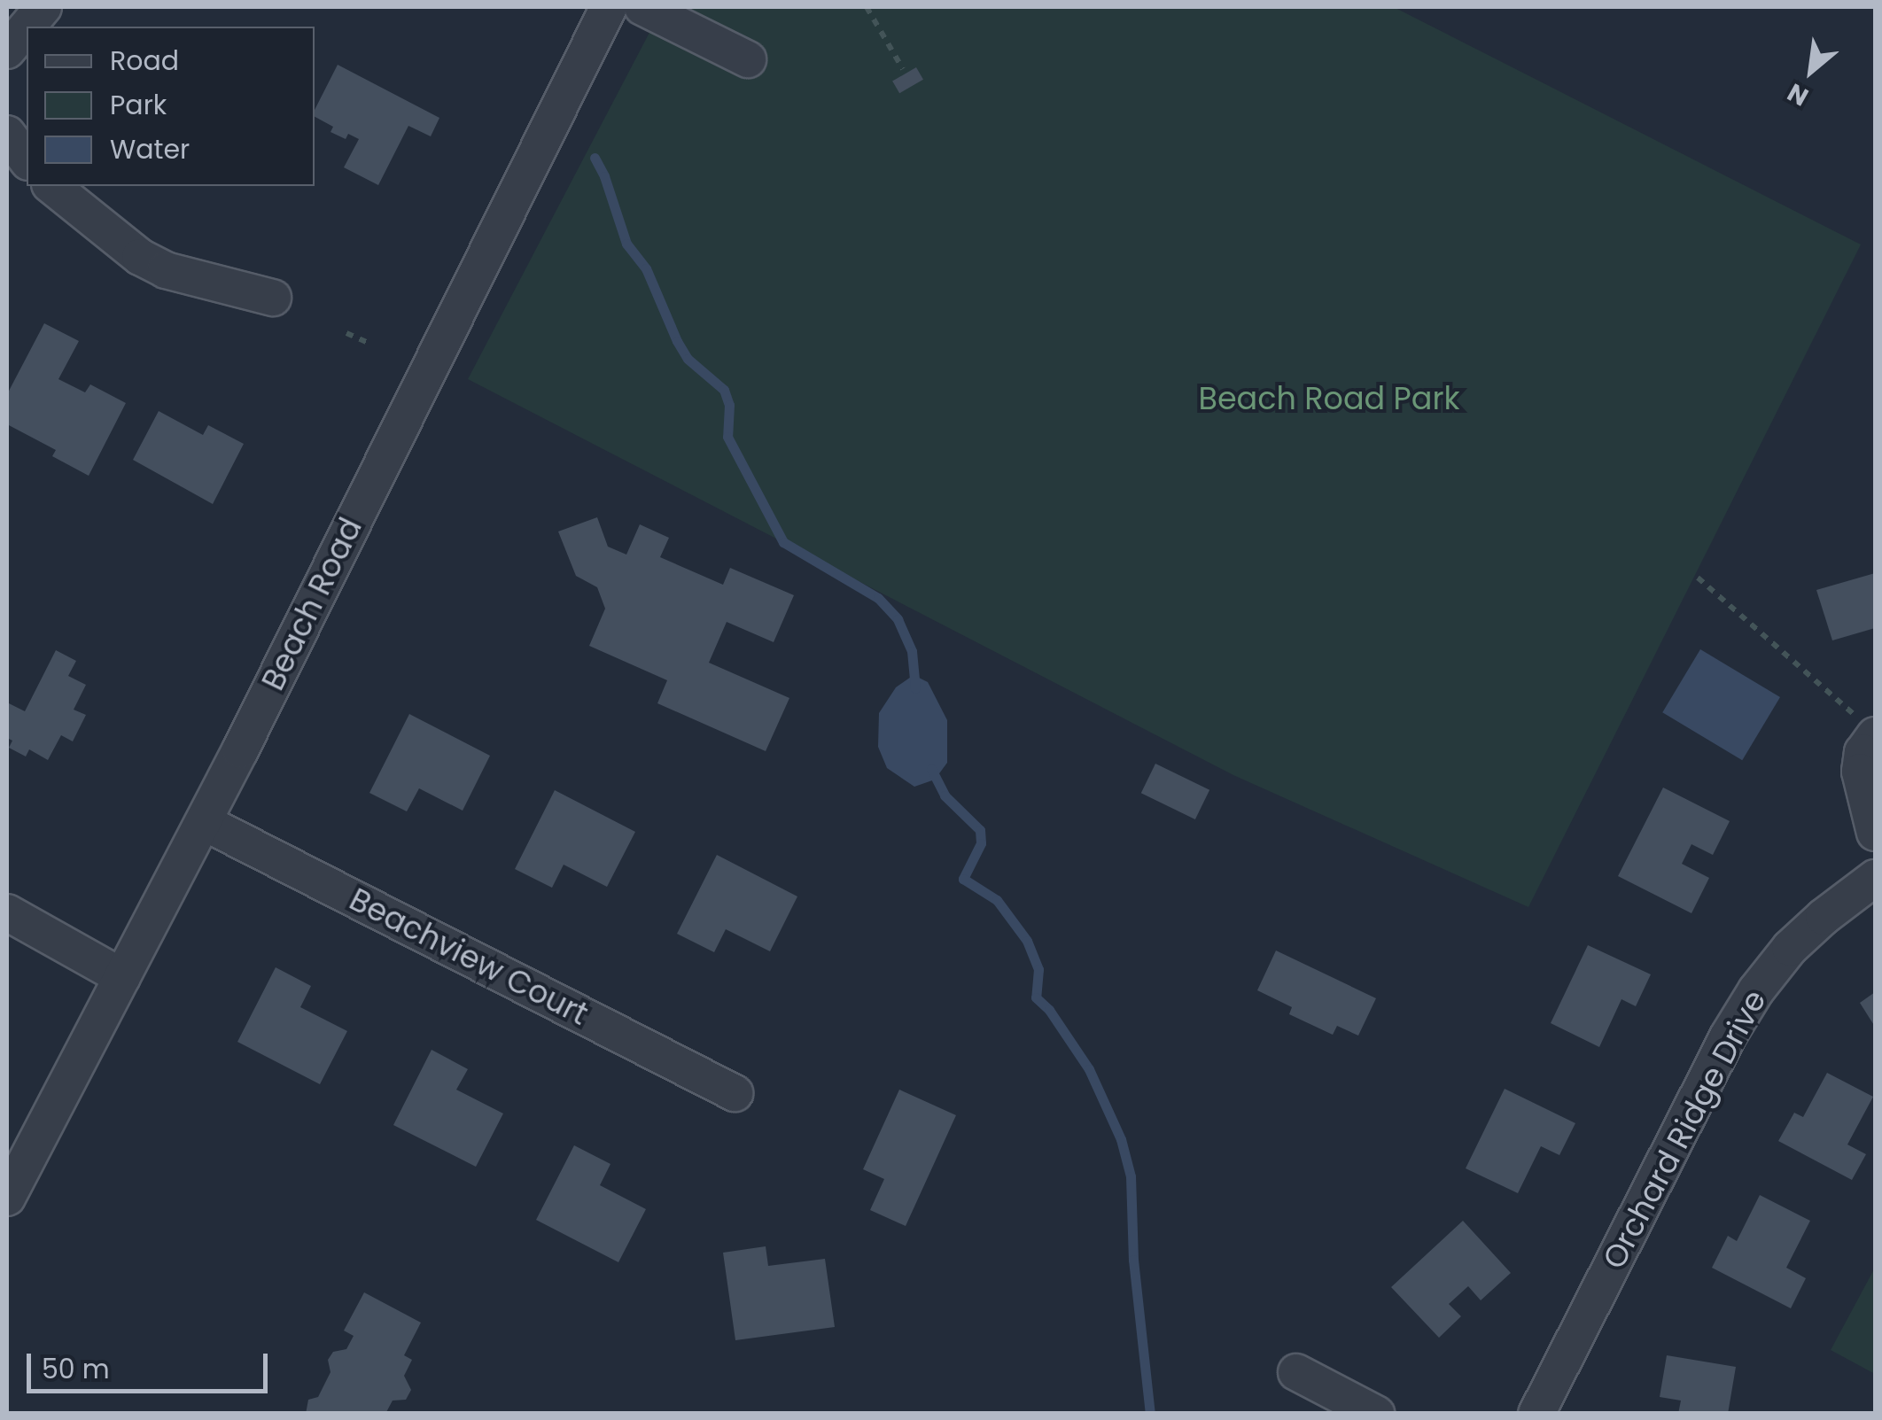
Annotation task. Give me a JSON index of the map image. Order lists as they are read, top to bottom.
{
  "streets": {
    "street": ["Beach Road", "Beachview Court", "Orchard Ridge Drive"]
  },
  "crossings": [
    ["Beach Road", "Beachview Court"]
  ],
  "parks": ["Beach Road Park"],
  "legend": ["Road", "Park", "Water"],
  "scale_bar": "50 m",
  "north": "bottom left"
}
